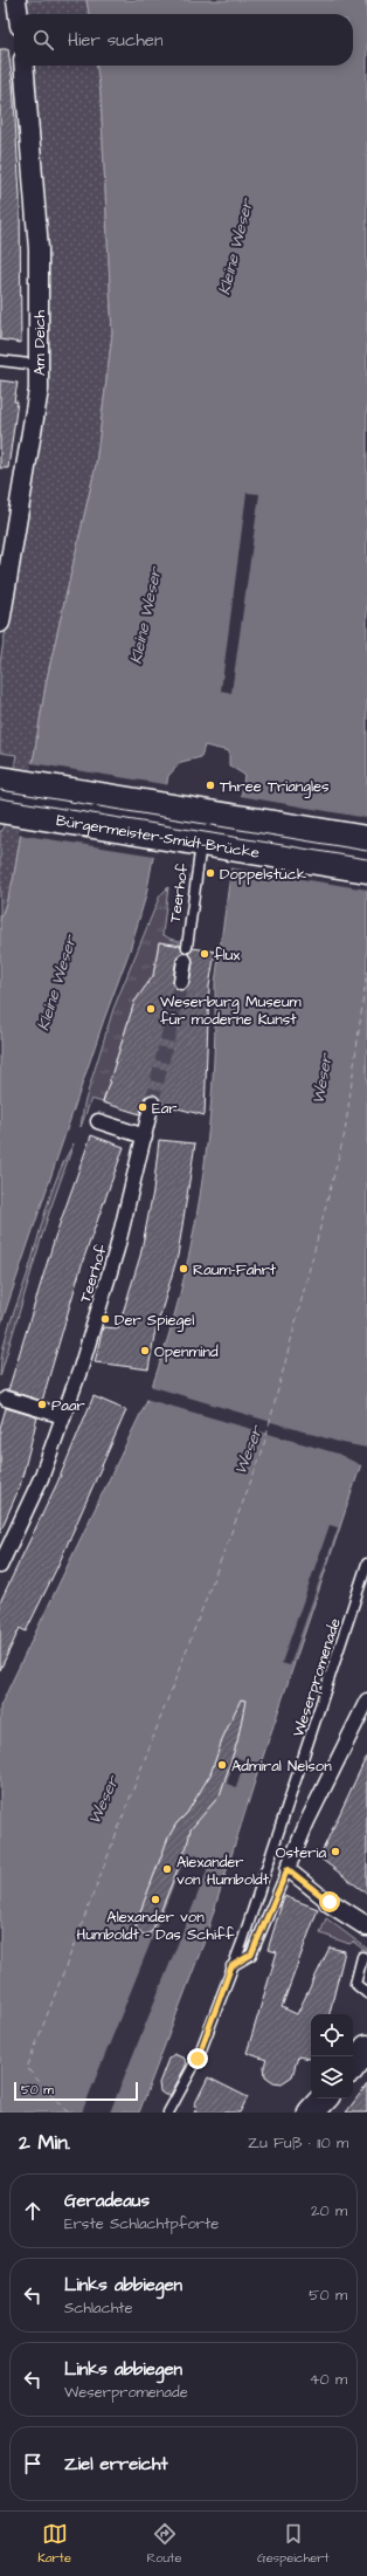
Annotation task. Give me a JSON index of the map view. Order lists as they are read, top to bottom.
{
  "streets": {
    "main road": ["Bürgermeister-Smidt-Brücke"],
    "street": ["Am Deich", "Teerhof"],
    "lane": ["Weserpromenade"]
  },
  "crossings": [
    ["Bürgermeister-Smidt-Brücke", "Teerhof"]
  ],
  "water": ["Kleine Weser", "Weser"],
  "places": [
    "Three Triangles",
    "Doppelstück",
    "flux",
    "Weserburg Museum für moderne Kunst",
    "Ear",
    "Raum-Fahrt",
    "Der Spiegel",
    "Openmind",
    "Paar",
    "Admiral Nelson",
    "Osteria",
    "Alexander von Humboldt",
    "Alexander von Humboldt – Das Schiff"
  ],
  "scale_bar": "50 m",
  "page": {
    "search": "Hier suchen",
    "scale": "50 m",
    "heading": ["2 Min.", "Zu Fuß · 110 m"],
    "list": [
      ["Geradeaus", "Erste Schlachtpforte", "20 m"],
      ["Links abbiegen", "Schlachte", "50 m"],
      ["Links abbiegen", "Weserpromenade", "40 m"],
      "Ziel erreicht"
    ],
    "nav": ["Karte", "Route", "Gespeichert"]
  }
}
